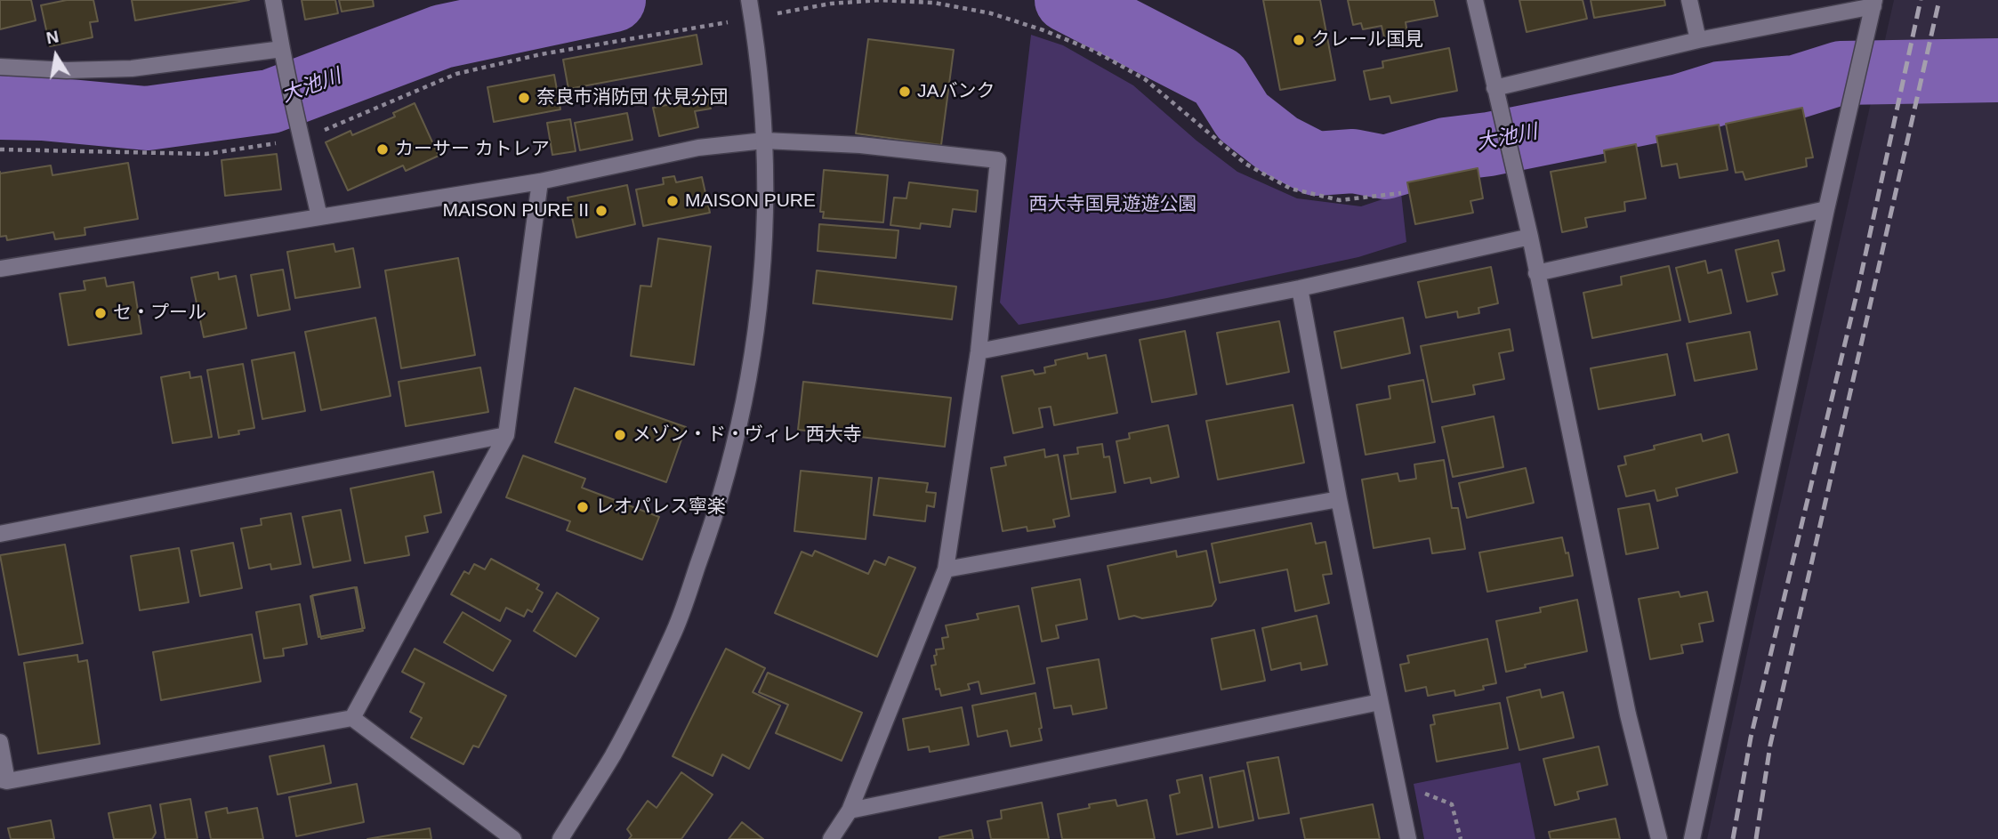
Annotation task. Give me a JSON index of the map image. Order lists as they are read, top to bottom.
{
  "water": ["大池川"],
  "parks": ["西大寺国見遊遊公園"],
  "places": [
    "クレール国見",
    "JAバンク",
    "奈良市消防団 伏見分団",
    "カーサー カトレア",
    "MAISON PURE",
    "MAISON PURE II",
    "セ・プール",
    "メゾン・ド・ヴィレ 西大寺",
    "レオパレス寧楽"
  ],
  "north": "top"
}
